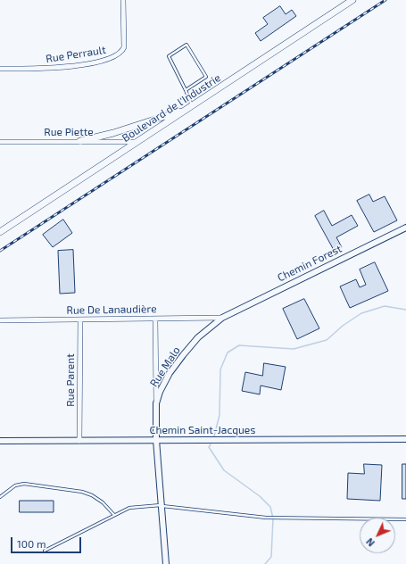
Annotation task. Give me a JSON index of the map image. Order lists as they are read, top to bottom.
{
  "streets": {
    "main road": ["Boulevard de l'Industrie"],
    "street": [
      "Rue Perrault",
      "Rue Piette",
      "Chemin Forest",
      "Rue De Lanaudière",
      "Rue Malo",
      "Rue Parent",
      "Chemin Saint-Jacques"
    ]
  },
  "crossings": [
    ["Boulevard de l'Industrie", "Rue Piette"],
    ["Chemin Forest", "Rue De Lanaudière"],
    ["Chemin Forest", "Rue Malo"],
    ["Rue De Lanaudière", "Rue Malo"],
    ["Rue De Lanaudière", "Rue Parent"],
    ["Rue Malo", "Chemin Saint-Jacques"],
    ["Rue Parent", "Chemin Saint-Jacques"]
  ],
  "scale_bar": "100 m",
  "north": "bottom left"
}
